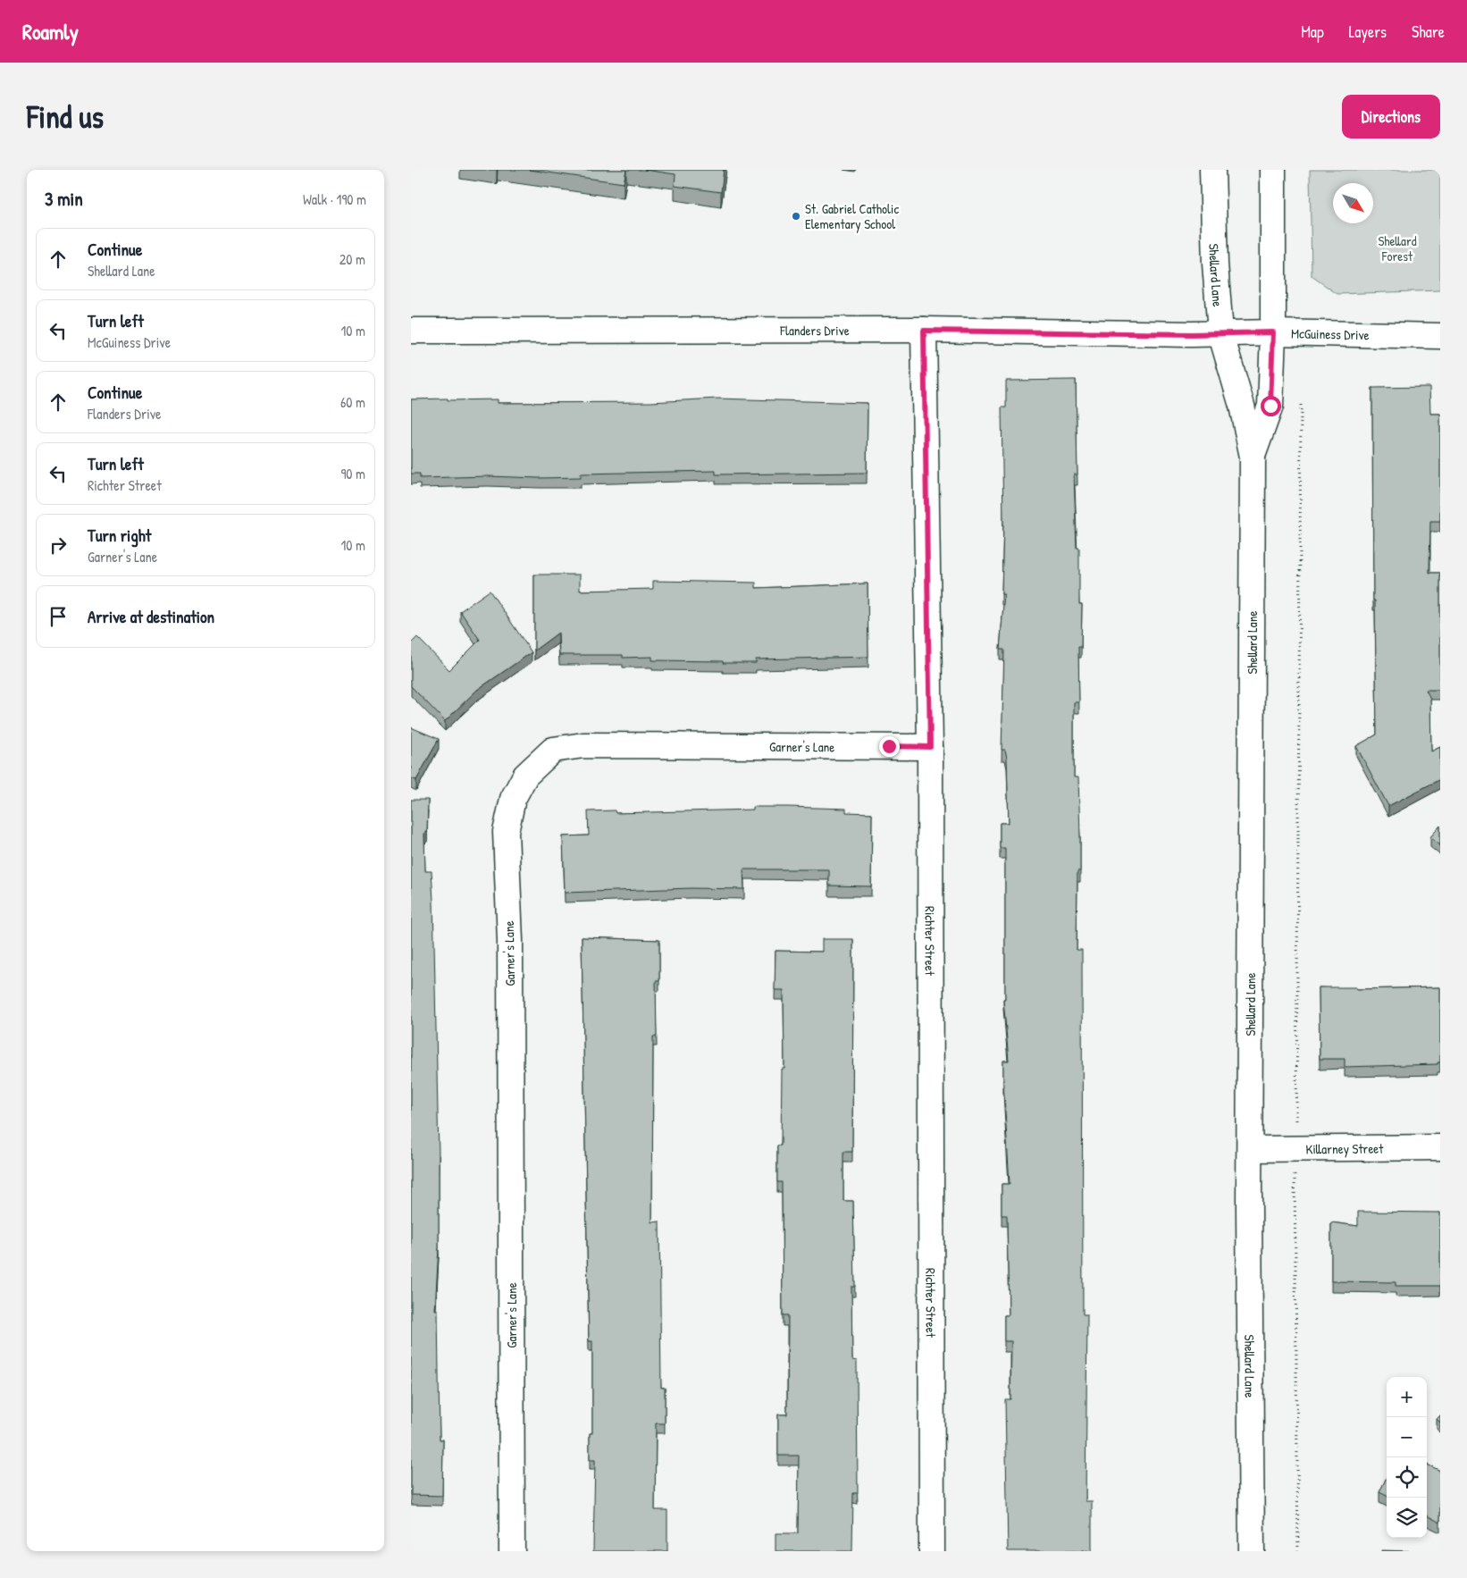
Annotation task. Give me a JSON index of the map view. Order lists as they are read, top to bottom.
{
  "streets": {
    "street": [
      "Shellard Lane",
      "Flanders Drive",
      "McGuiness Drive",
      "Garner's Lane",
      "Richter Street",
      "Killarney Street"
    ]
  },
  "crossings": [
    ["Shellard Lane", "Flanders Drive"],
    ["Shellard Lane", "McGuiness Drive"],
    ["Shellard Lane", "Killarney Street"],
    ["Flanders Drive", "McGuiness Drive"],
    ["Flanders Drive", "Richter Street"],
    ["Garner's Lane", "Richter Street"]
  ],
  "parks": ["Shellard Forest"],
  "places": ["St. Gabriel Catholic Elementary School"],
  "north": "bottom right",
  "page": {
    "header": "Roamly",
    "nav": ["Map", "Layers", "Share"],
    "buttons": "Directions",
    "title": "Find us",
    "heading": ["3 min", "Walk · 190 m"],
    "list": [
      ["Continue", "Shellard Lane", "20 m"],
      ["Turn left", "McGuiness Drive", "10 m"],
      ["Continue", "Flanders Drive", "60 m"],
      ["Turn left", "Richter Street", "90 m"],
      ["Turn right", "Garner's Lane", "10 m"],
      "Arrive at destination"
    ],
    "map_buttons": ["+", "−"]
  }
}
